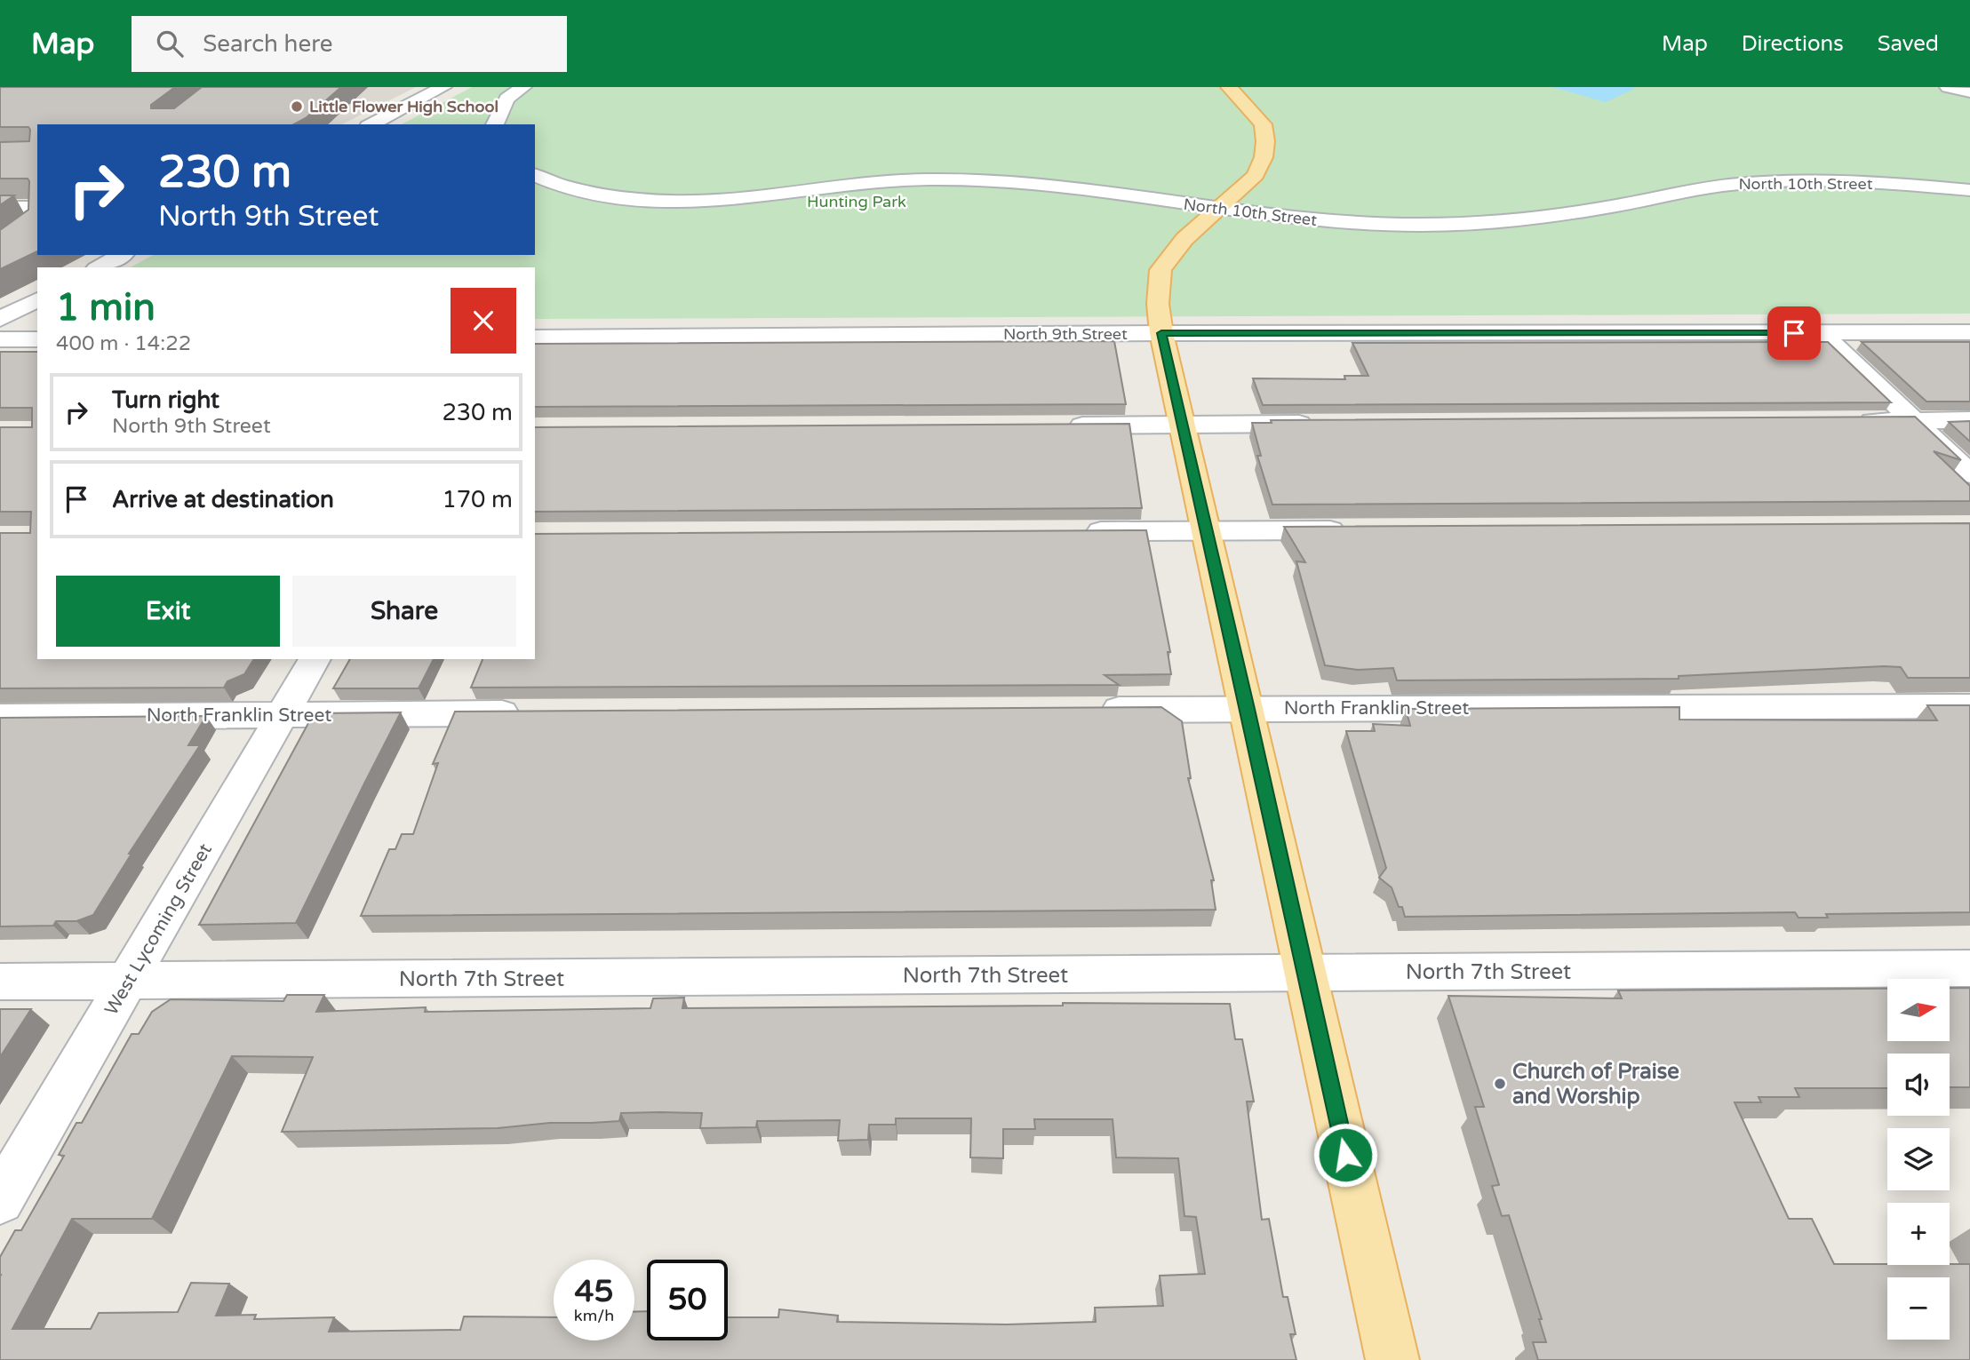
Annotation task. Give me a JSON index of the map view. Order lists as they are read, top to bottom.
{
  "streets": {
    "street": [
      "North 10th Street",
      "North 9th Street",
      "North Franklin Street",
      "West Lycoming Street",
      "North 7th Street"
    ]
  },
  "crossings": [
    ["North Franklin Street", "West Lycoming Street"],
    ["West Lycoming Street", "North 7th Street"]
  ],
  "parks": ["Hunting Park"],
  "places": ["Little Flower High School", "Church of Praise and Worship"],
  "north": "right",
  "page": {
    "header": "Map",
    "search": "Search here",
    "nav": ["Map", "Directions", "Saved"],
    "turn": ["230 m", "North 9th Street"],
    "heading": ["1 min", "400 m · 14:22"],
    "list": [
      {
        "name": "Turn right",
        "note": "North 9th Street",
        "value": "230 m"
      },
      {
        "name": "Arrive at destination",
        "value": "170 m"
      }
    ],
    "buttons": ["Exit", "Share"],
    "map_buttons": ["+", "−"],
    "speed": "45 km/h",
    "limit": "50"
  }
}
